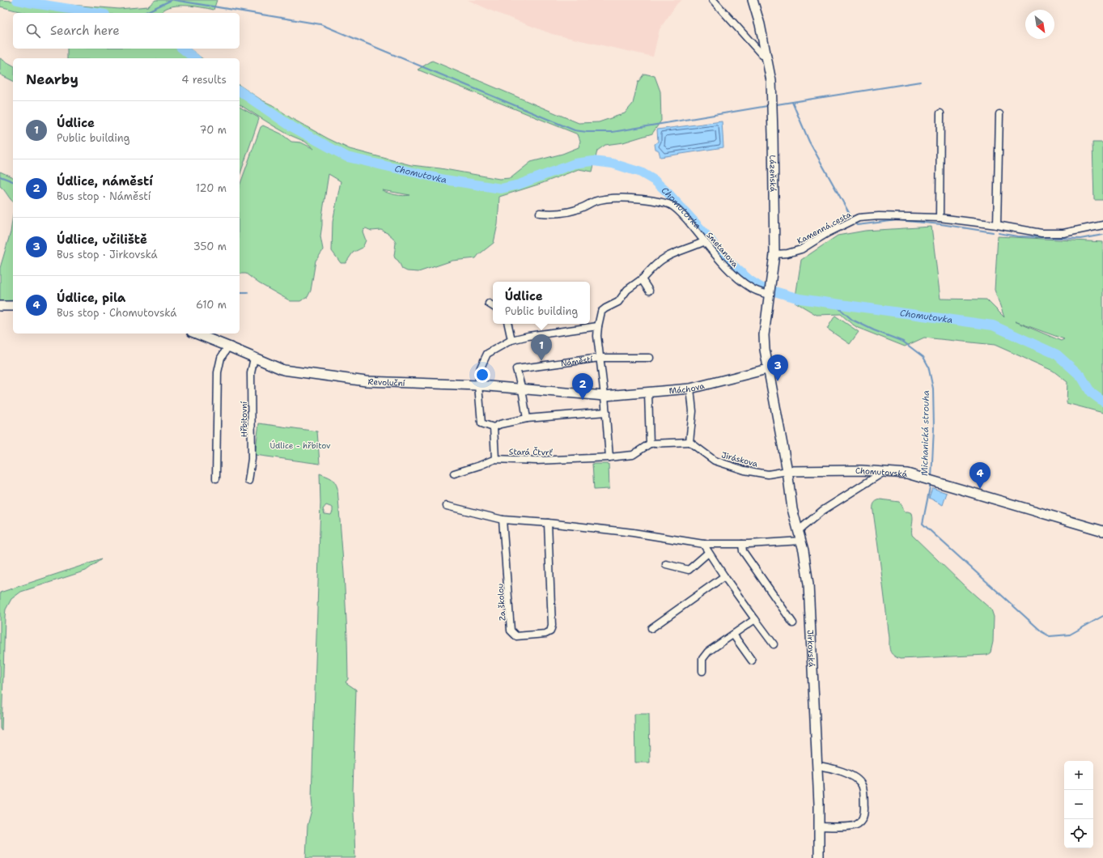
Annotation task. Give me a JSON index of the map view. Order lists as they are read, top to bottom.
{
  "streets": {
    "street": [
      "Lázeňská",
      "Kamenná cesta",
      "Smetanova",
      "Náměstí",
      "Revoluční",
      "Máchova",
      "Hřbitovní",
      "Stará Čtvrť",
      "Jiráskova",
      "Chomutovská",
      "Za školou",
      "Jirkovská"
    ]
  },
  "crossings": [
    ["Lázeňská", "Kamenná cesta"],
    ["Lázeňská", "Smetanova"],
    ["Lázeňská", "Máchova"],
    ["Lázeňská", "Jirkovská"],
    ["Náměstí", "Revoluční"],
    ["Náměstí", "Máchova"],
    ["Revoluční", "Hřbitovní"],
    ["Máchova", "Jirkovská"],
    ["Jiráskova", "Chomutovská"],
    ["Jiráskova", "Jirkovská"],
    ["Chomutovská", "Jirkovská"]
  ],
  "water": ["Chomutovka", "Michanická strouha"],
  "parks": ["Údlice - hřbitov"],
  "north": "bottom right",
  "page": {
    "search": "Search here",
    "heading": ["Nearby", "4 results"],
    "list": [
      {
        "mark": "1",
        "name": "Údlice",
        "note": "Public building",
        "value": "70 m"
      },
      {
        "mark": "2",
        "name": "Údlice, náměstí",
        "note": "Bus stop · Náměstí",
        "value": "120 m"
      },
      {
        "mark": "3",
        "name": "Údlice, učiliště",
        "note": "Bus stop · Jirkovská",
        "value": "350 m"
      },
      {
        "mark": "4",
        "name": "Údlice, pila",
        "note": "Bus stop · Chomutovská",
        "value": "610 m"
      }
    ],
    "popup": ["Údlice", "Public building"],
    "pins": [
      "1",
      "3",
      "2",
      "4"
    ],
    "map_buttons": ["+", "−"]
  }
}
